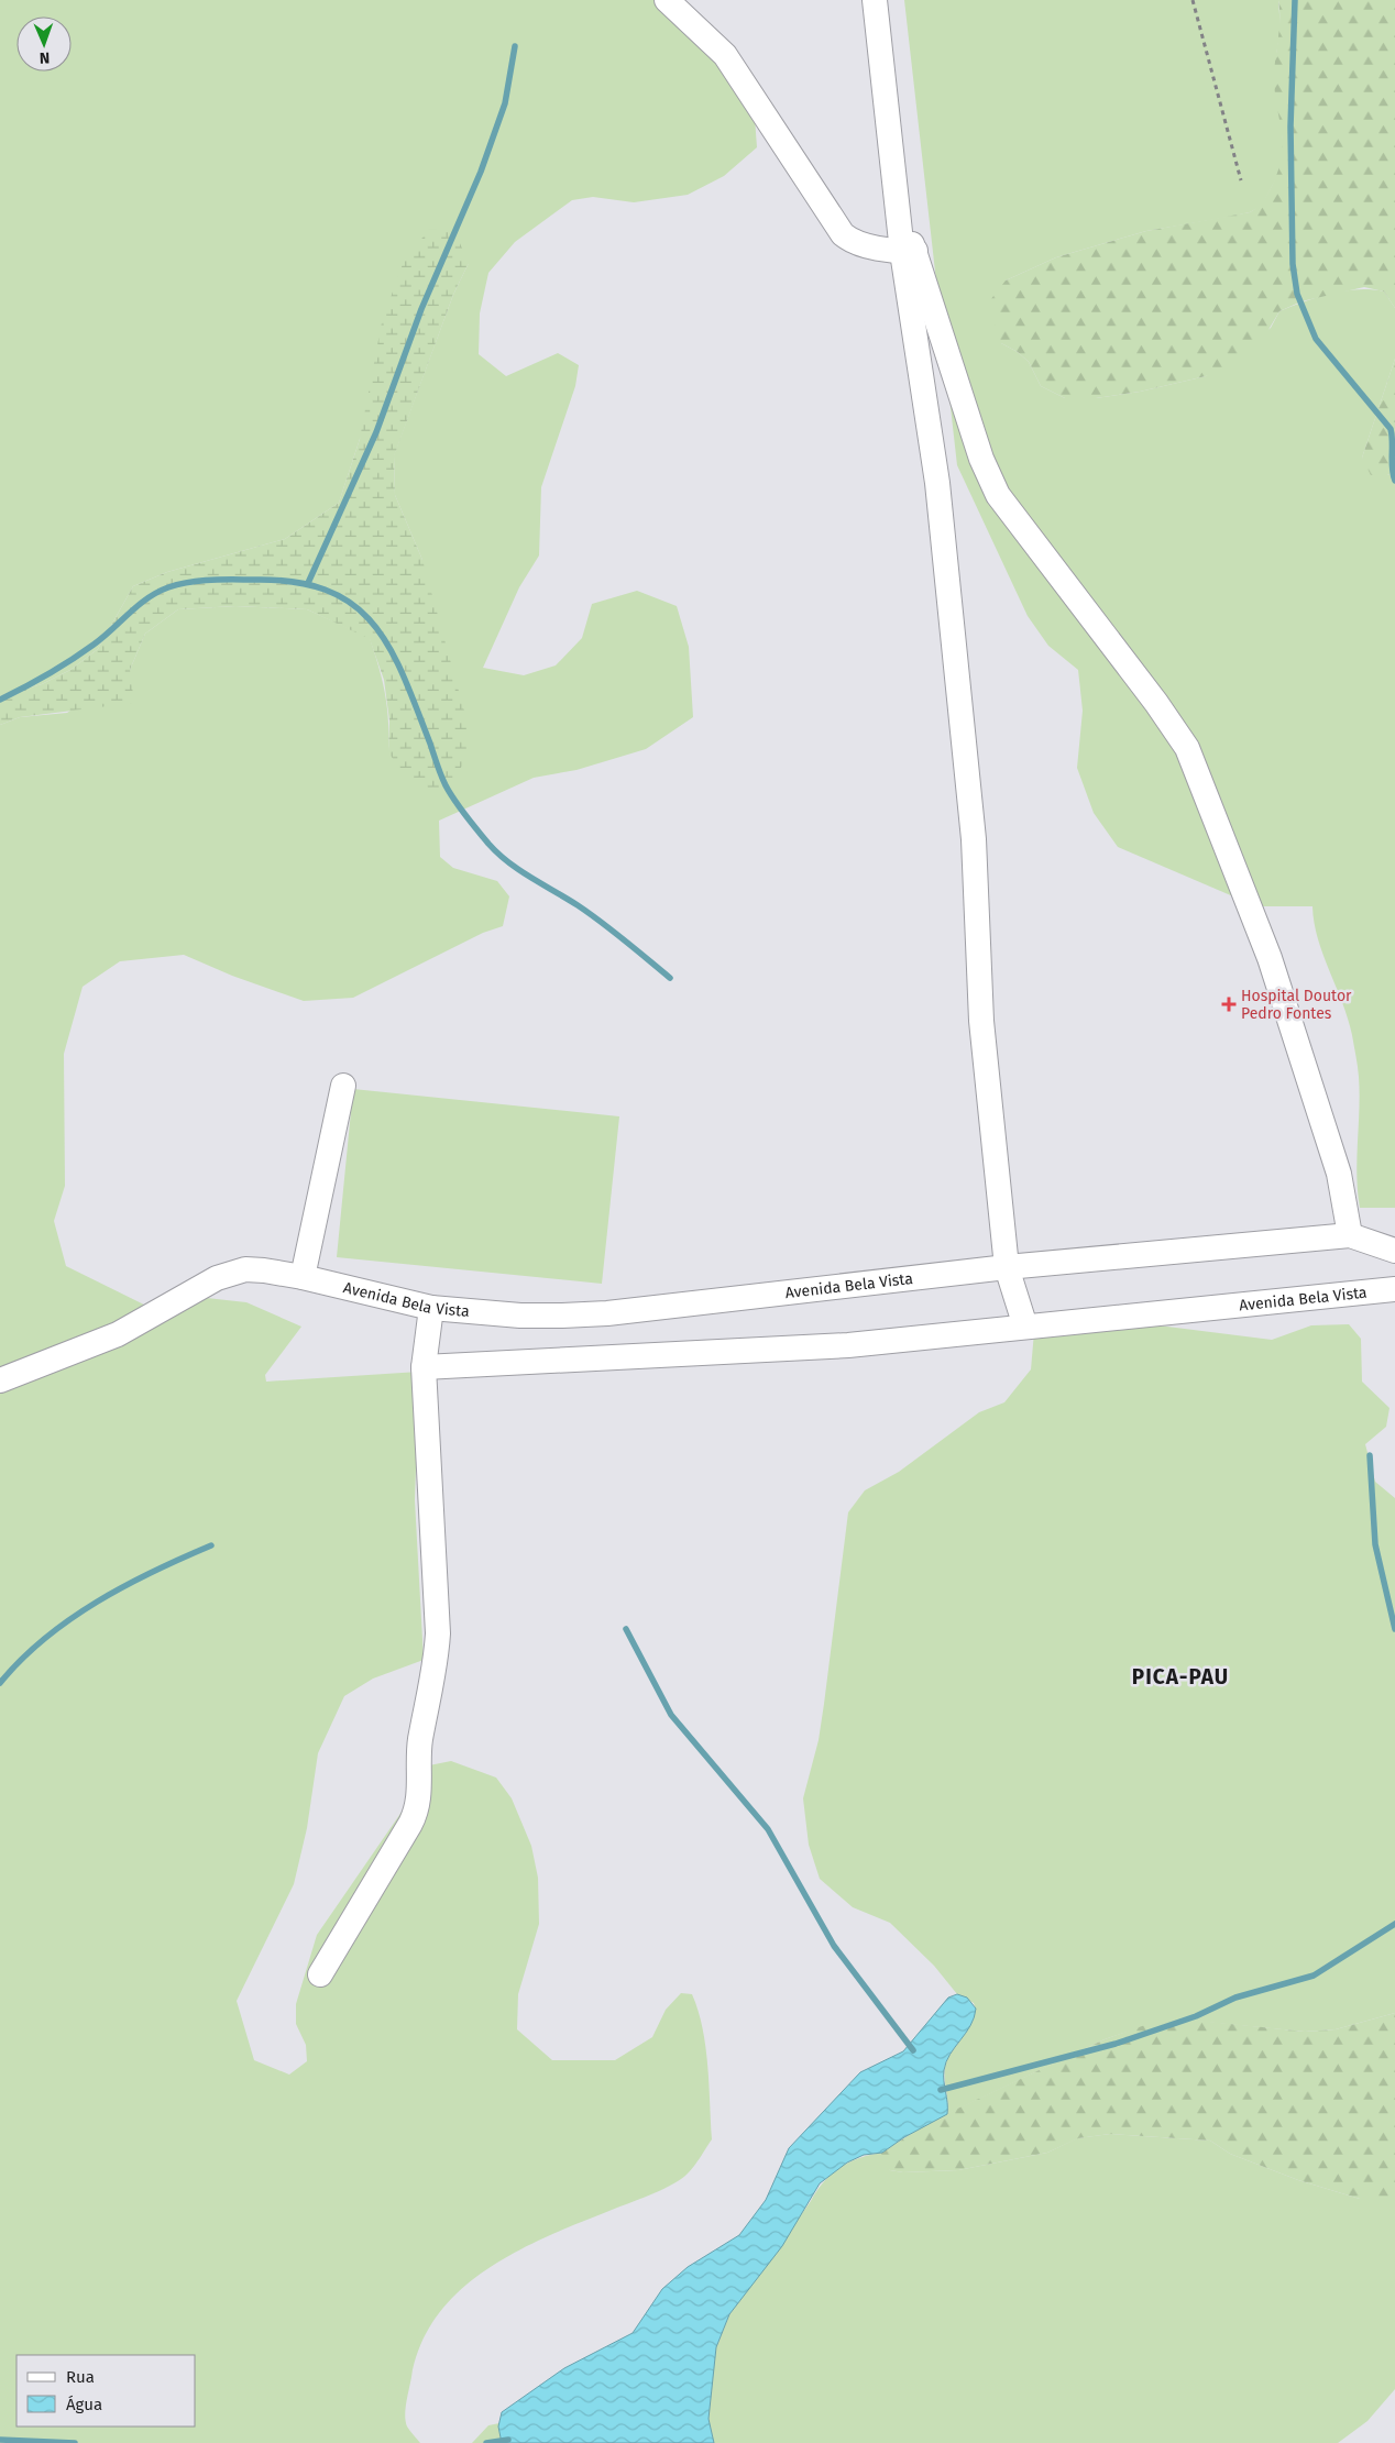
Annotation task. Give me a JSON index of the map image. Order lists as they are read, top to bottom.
{
  "streets": {
    "street": ["Avenida Bela Vista"]
  },
  "districts": ["PICA-PAU"],
  "places": {
    "health": ["Hospital Doutor Pedro Fontes"]
  },
  "legend": ["Rua", "Água"],
  "north": "bottom"
}
